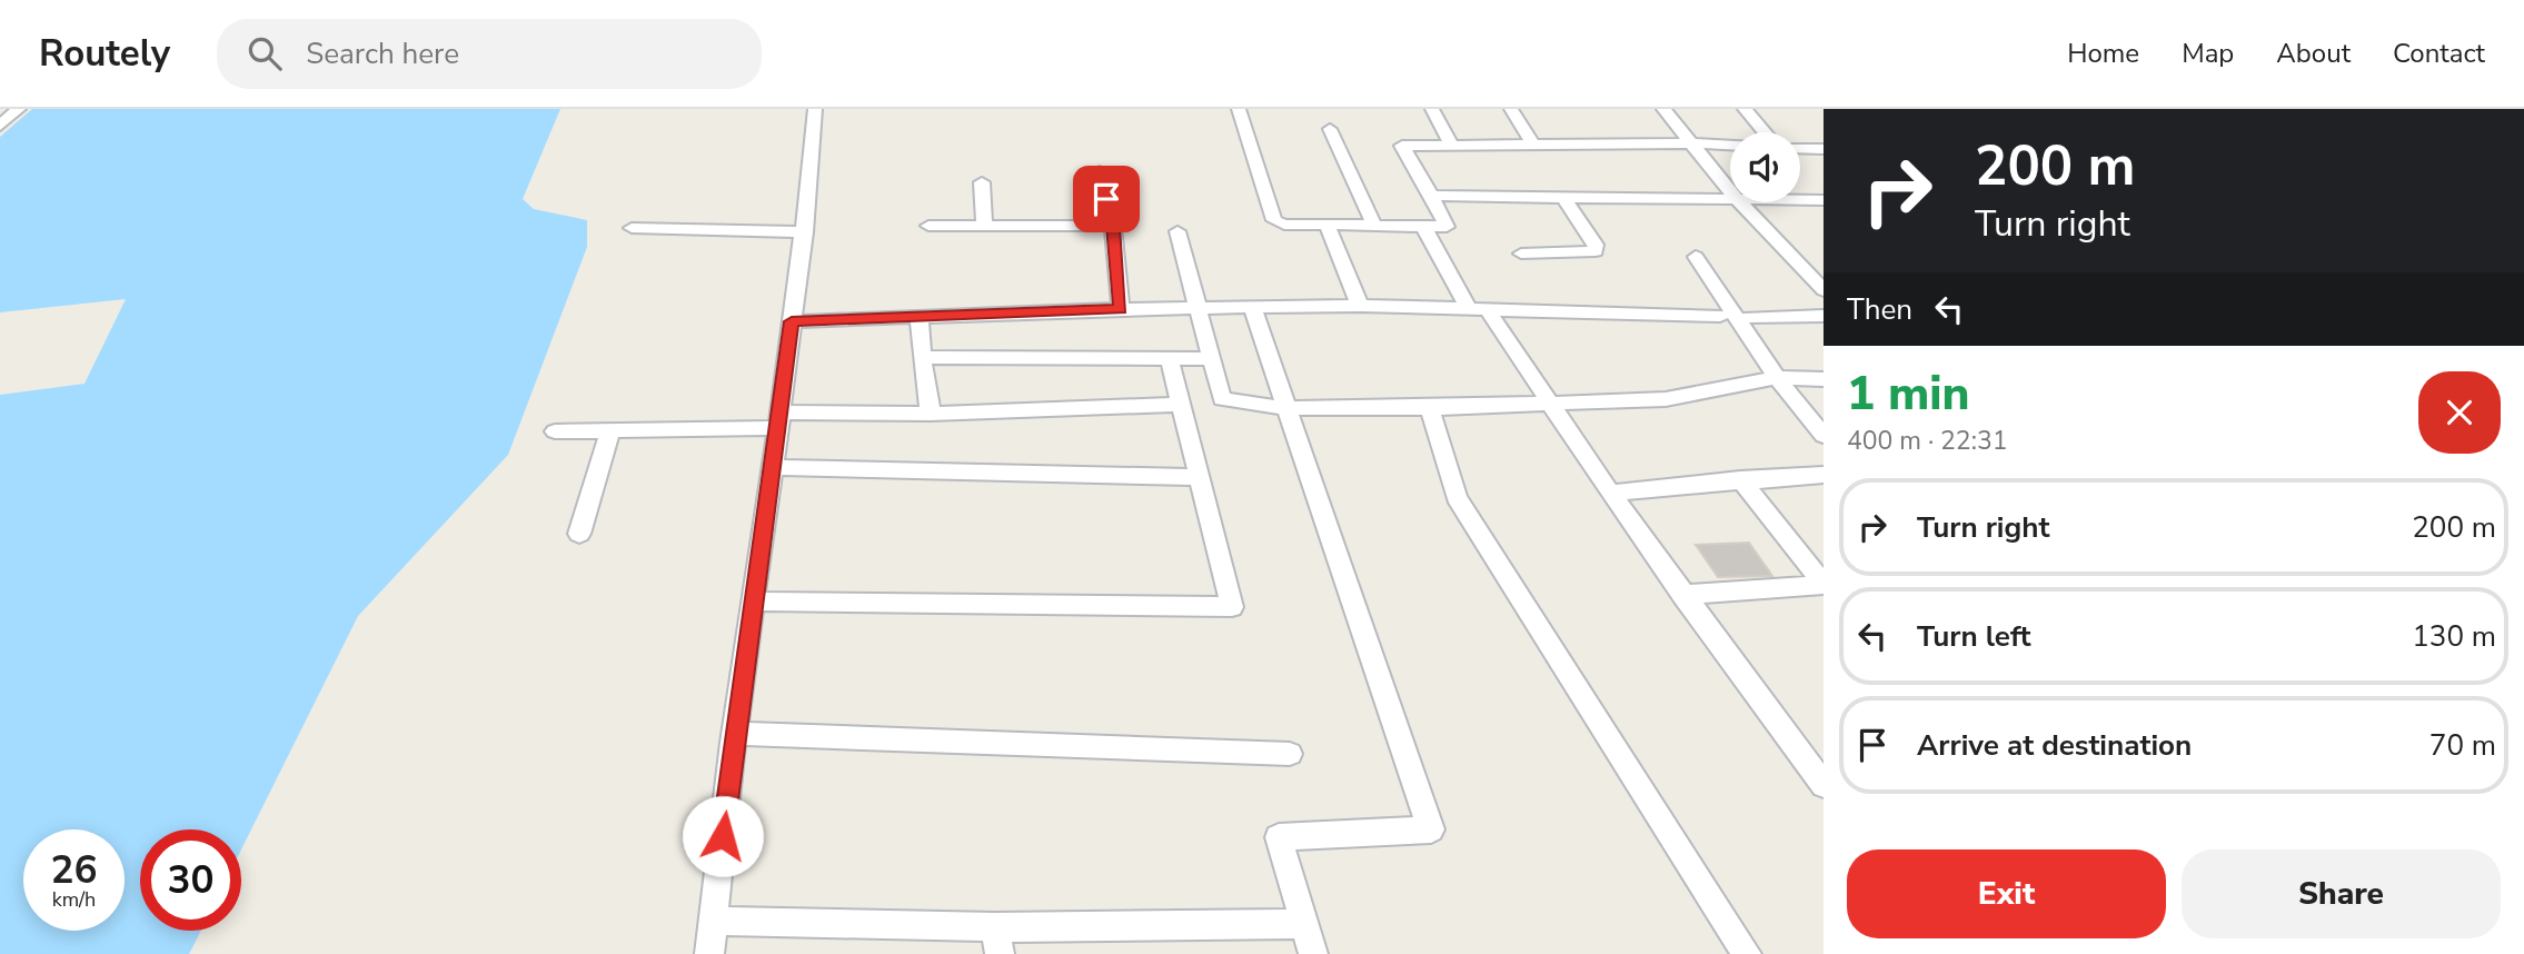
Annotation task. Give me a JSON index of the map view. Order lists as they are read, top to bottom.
{
  "page": {
    "header": "Routely",
    "search": "Search here",
    "nav": [
      "Home",
      "Map",
      "About",
      "Contact"
    ],
    "turn": ["200 m", "Turn right"],
    "then": "Then",
    "heading": ["1 min", "400 m · 22:31"],
    "list": [
      {
        "name": "Turn right",
        "value": "200 m"
      },
      {
        "name": "Turn left",
        "value": "130 m"
      },
      {
        "name": "Arrive at destination",
        "value": "70 m"
      }
    ],
    "speed": "26 km/h",
    "limit": "30",
    "buttons": ["Exit", "Share"]
  }
}
